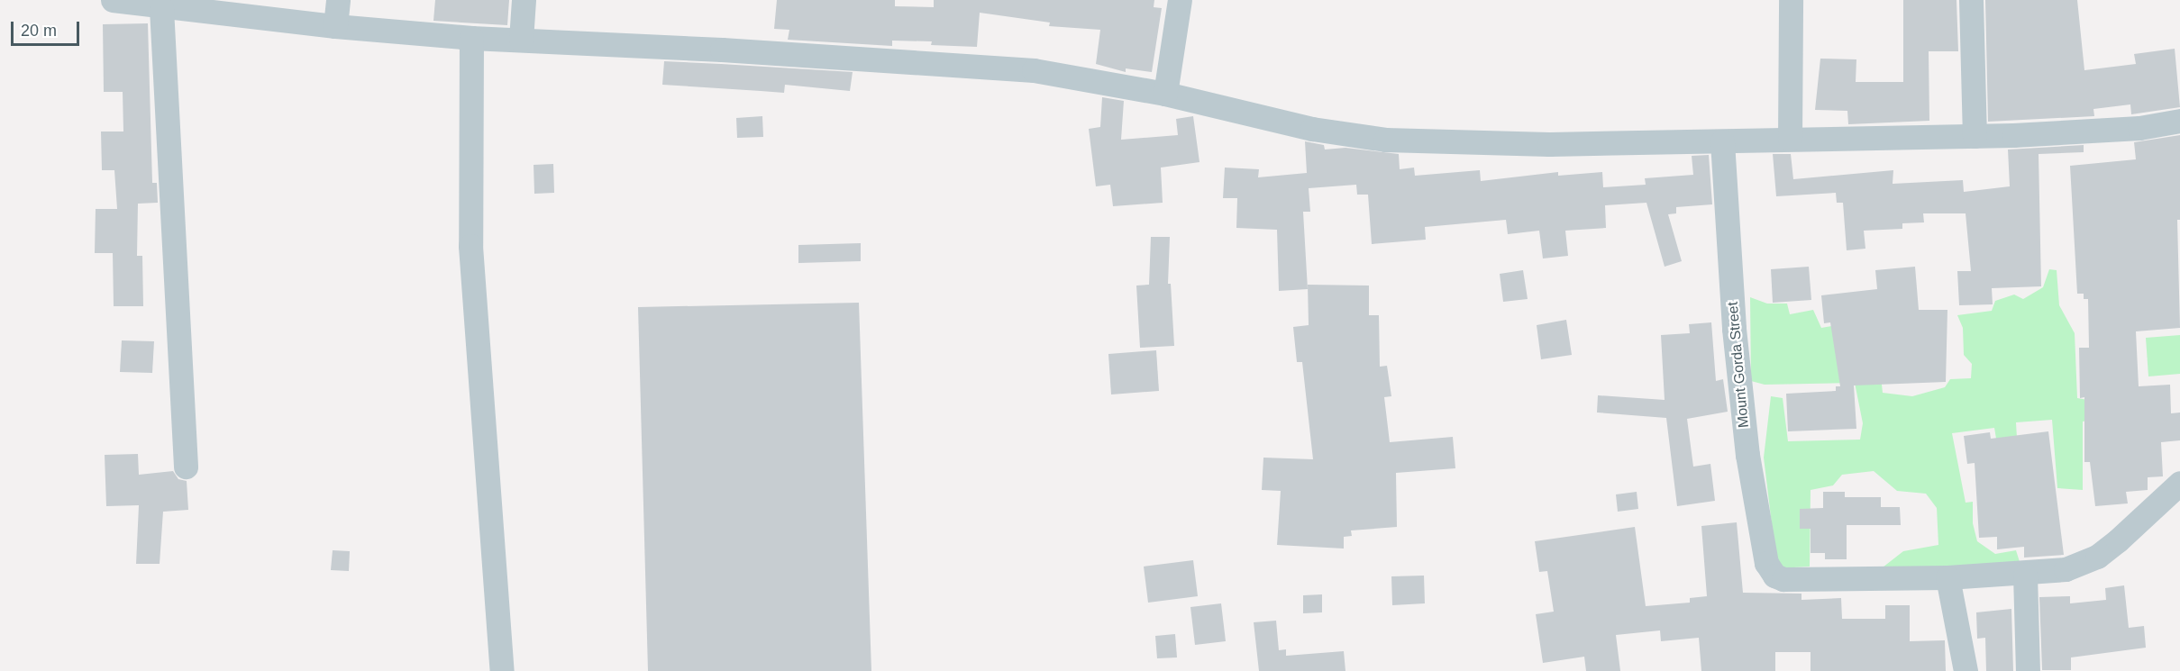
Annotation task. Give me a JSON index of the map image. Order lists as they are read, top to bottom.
{
  "streets": {
    "street": ["Mount Gorda Street"]
  },
  "scale_bar": "20 m"
}
